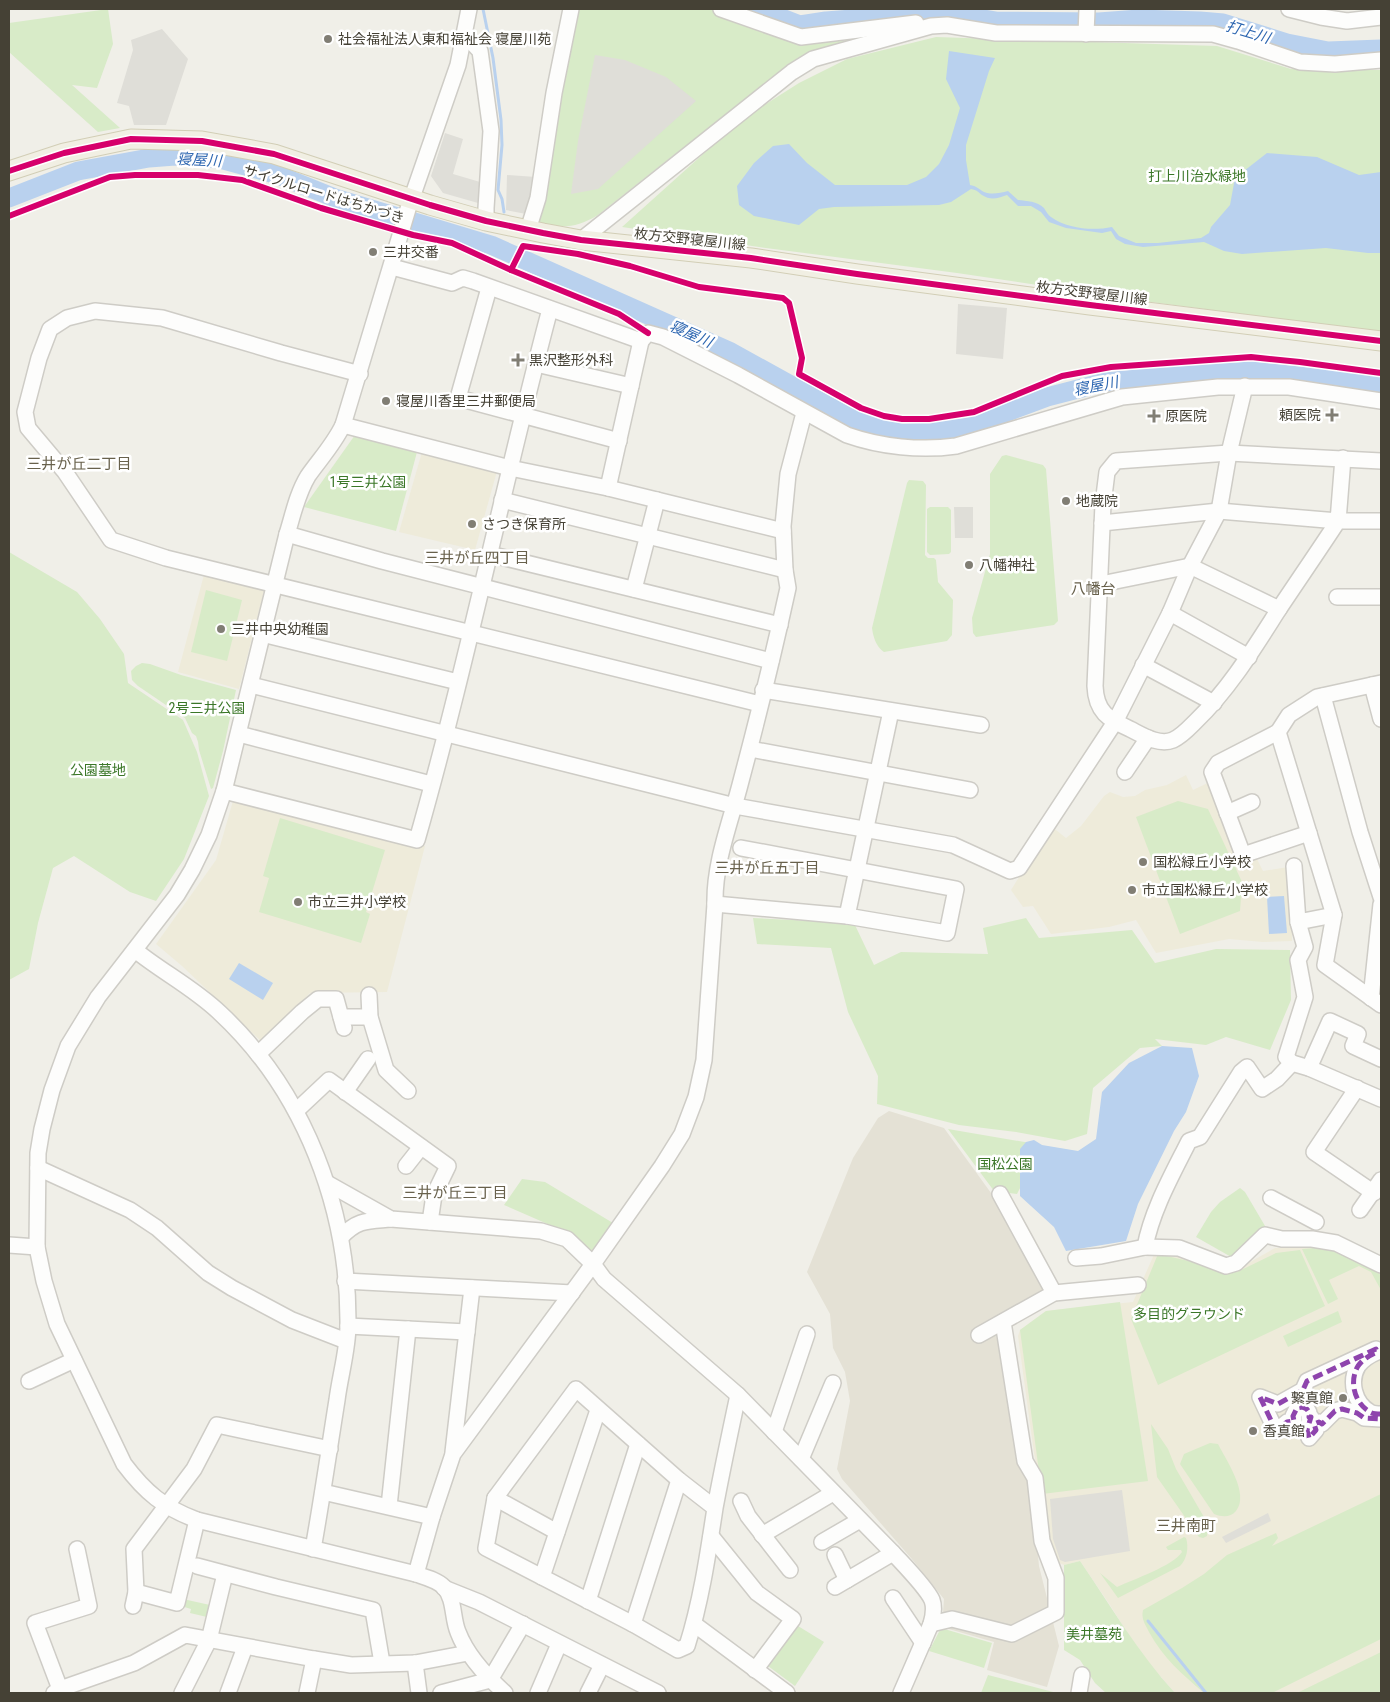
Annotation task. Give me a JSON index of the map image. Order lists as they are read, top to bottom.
{
  "streets": {
    "main road": ["枚方交野寝屋川線"],
    "cycle path": ["サイクルロードはちかづき"]
  },
  "districts": [
    "三井が丘二丁目",
    "三井が丘四丁目",
    "八幡台",
    "三井が丘五丁目",
    "三井が丘三丁目",
    "三井南町"
  ],
  "water": ["打上川", "寝屋川"],
  "parks": [
    "打上川治水緑地",
    "1号三井公園",
    "2号三井公園",
    "公園墓地",
    "国松公園",
    "多目的グラウンド",
    "美井墓苑"
  ],
  "places": {
    "other": [
      "社会福祉法人東和福祉会 寝屋川苑",
      "三井交番",
      "寝屋川香里三井郵便局",
      "地蔵院",
      "さつき保育所",
      "八幡神社",
      "三井中央幼稚園",
      "国松緑丘小学校",
      "市立国松緑丘小学校",
      "市立三井小学校",
      "繋真館",
      "香真館"
    ],
    "health": ["黒沢整形外科", "頼医院", "原医院"]
  }
}
